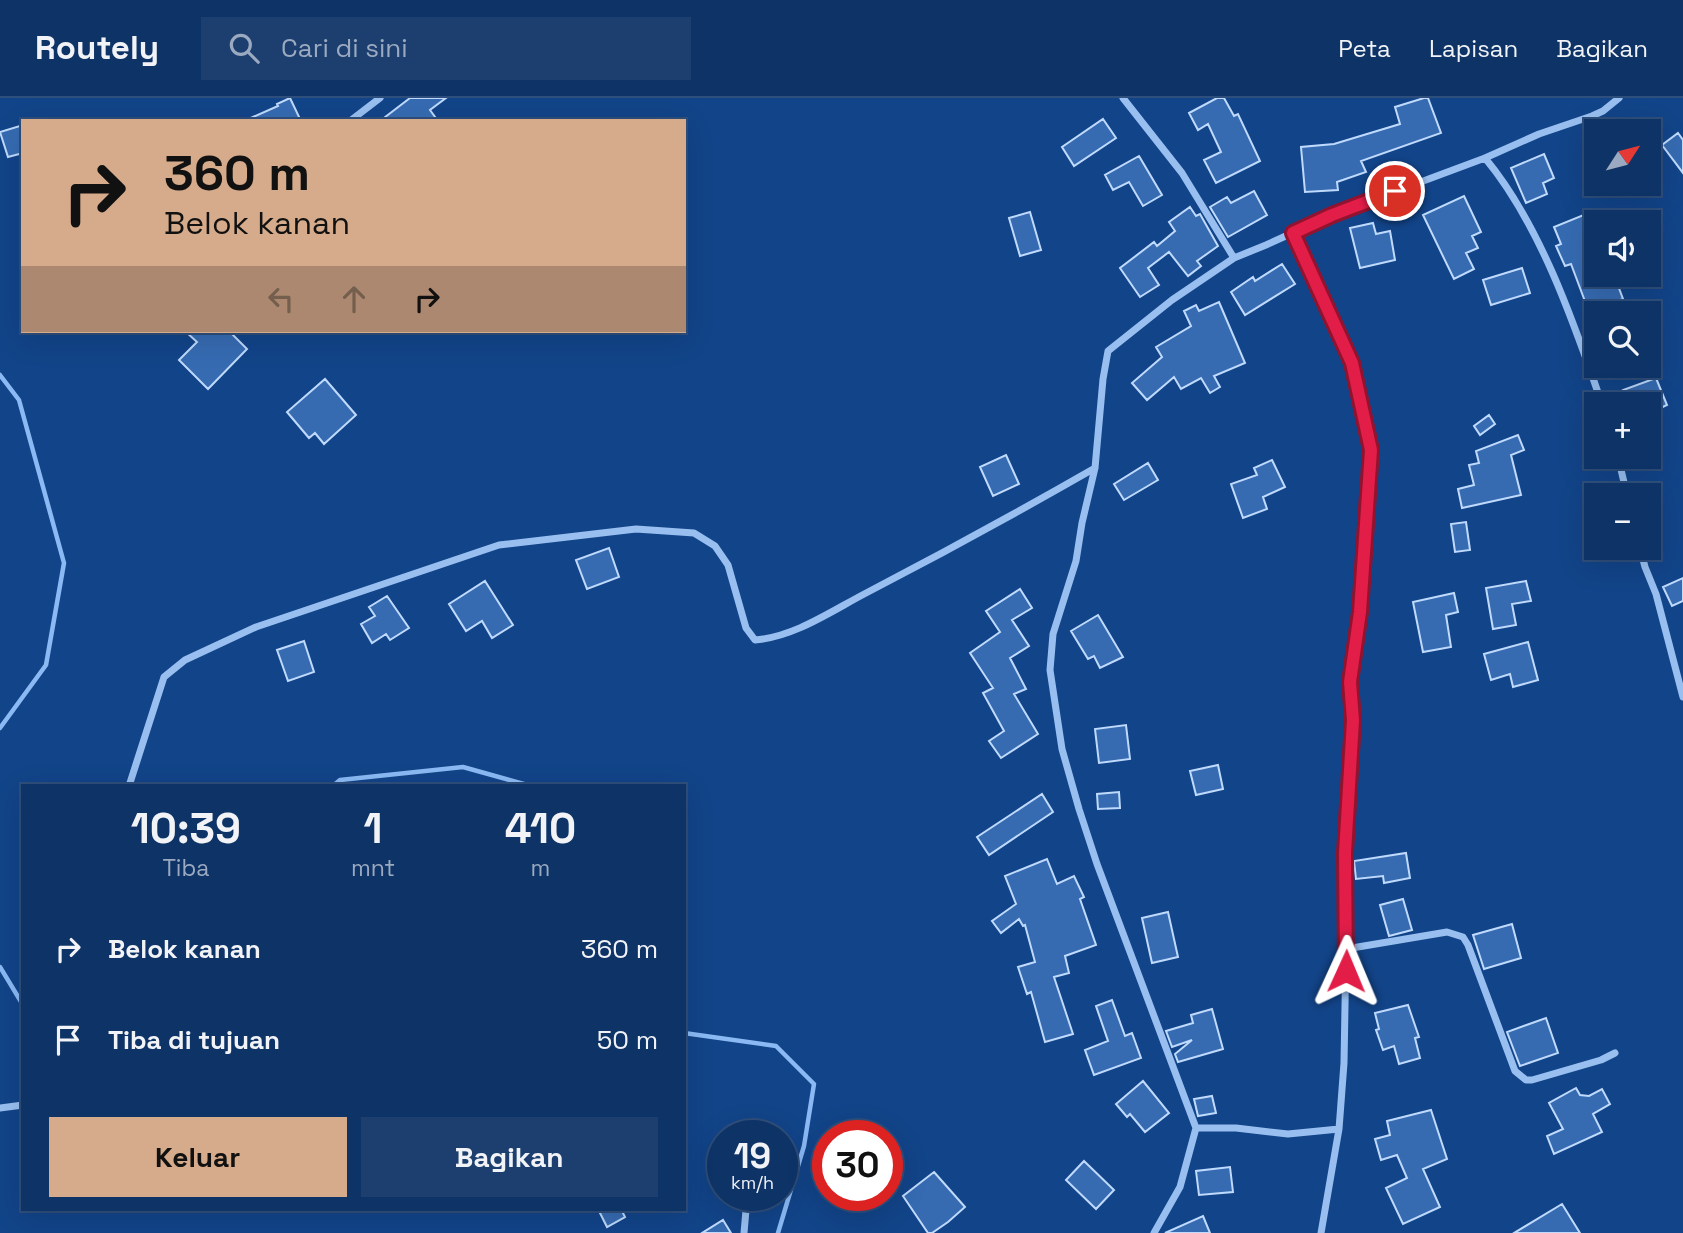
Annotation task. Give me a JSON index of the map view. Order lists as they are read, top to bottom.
{
  "north": "top right",
  "page": {
    "header": "Routely",
    "search": "Cari di sini",
    "nav": ["Peta", "Lapisan", "Bagikan"],
    "map_buttons": ["+", "−"],
    "turn": ["360 m", "Belok kanan"],
    "eta": [
      "10:39",
      "Tiba",
      "1",
      "mnt",
      "410",
      "m"
    ],
    "list": [
      {
        "name": "Belok kanan",
        "value": "360 m"
      },
      {
        "name": "Tiba di tujuan",
        "value": "50 m"
      }
    ],
    "buttons": ["Keluar", "Bagikan"],
    "speed": "19 km/h",
    "limit": "30"
  }
}
